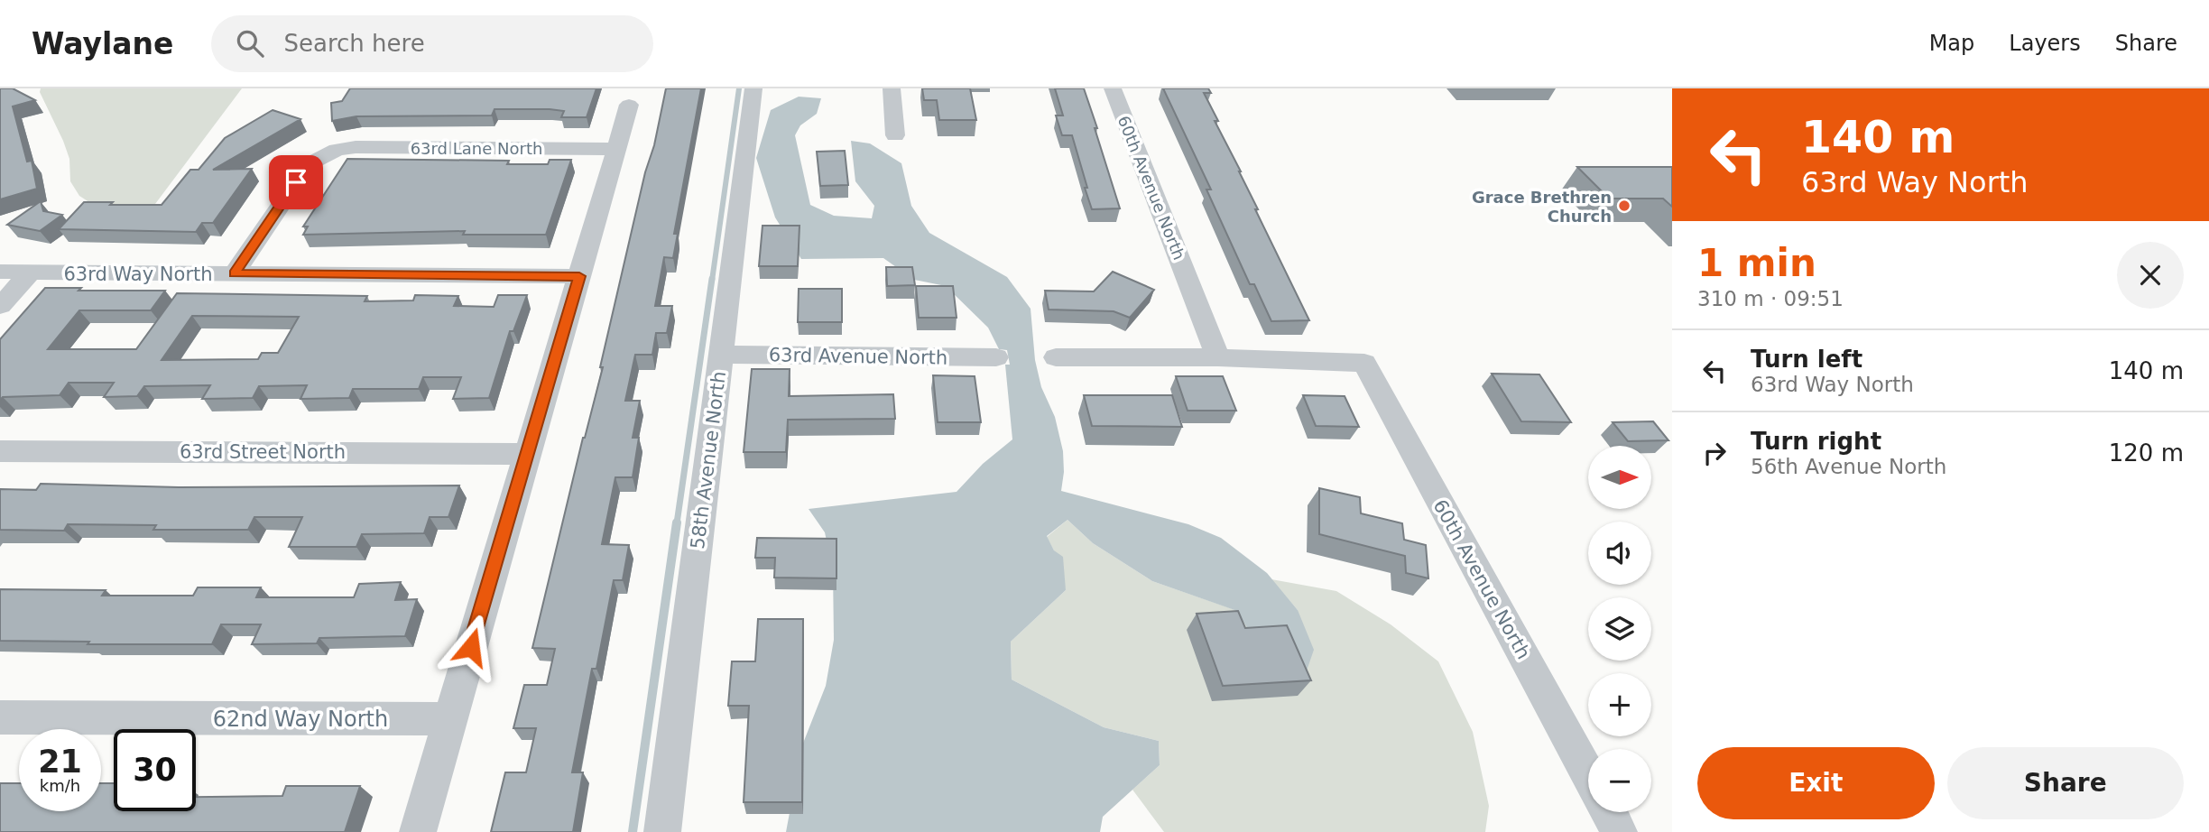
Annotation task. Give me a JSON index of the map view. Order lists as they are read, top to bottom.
{
  "streets": {
    "street": [
      "63rd Lane North",
      "60th Avenue North",
      "63rd Way North",
      "63rd Avenue North",
      "63rd Street North",
      "58th Avenue North",
      "62nd Way North"
    ]
  },
  "crossings": [
    ["63rd Lane North", "63rd Way North"],
    ["63rd Avenue North", "58th Avenue North"]
  ],
  "places": ["Grace Brethren Church"],
  "north": "right",
  "page": {
    "header": "Waylane",
    "search": "Search here",
    "nav": ["Map", "Layers", "Share"],
    "turn": ["140 m", "63rd Way North"],
    "heading": ["1 min", "310 m · 09:51"],
    "list": [
      {
        "name": "Turn left",
        "note": "63rd Way North",
        "value": "140 m"
      },
      {
        "name": "Turn right",
        "note": "56th Avenue North",
        "value": "120 m"
      }
    ],
    "map_buttons": ["+", "−"],
    "speed": "21 km/h",
    "limit": "30",
    "buttons": ["Exit", "Share"]
  }
}
